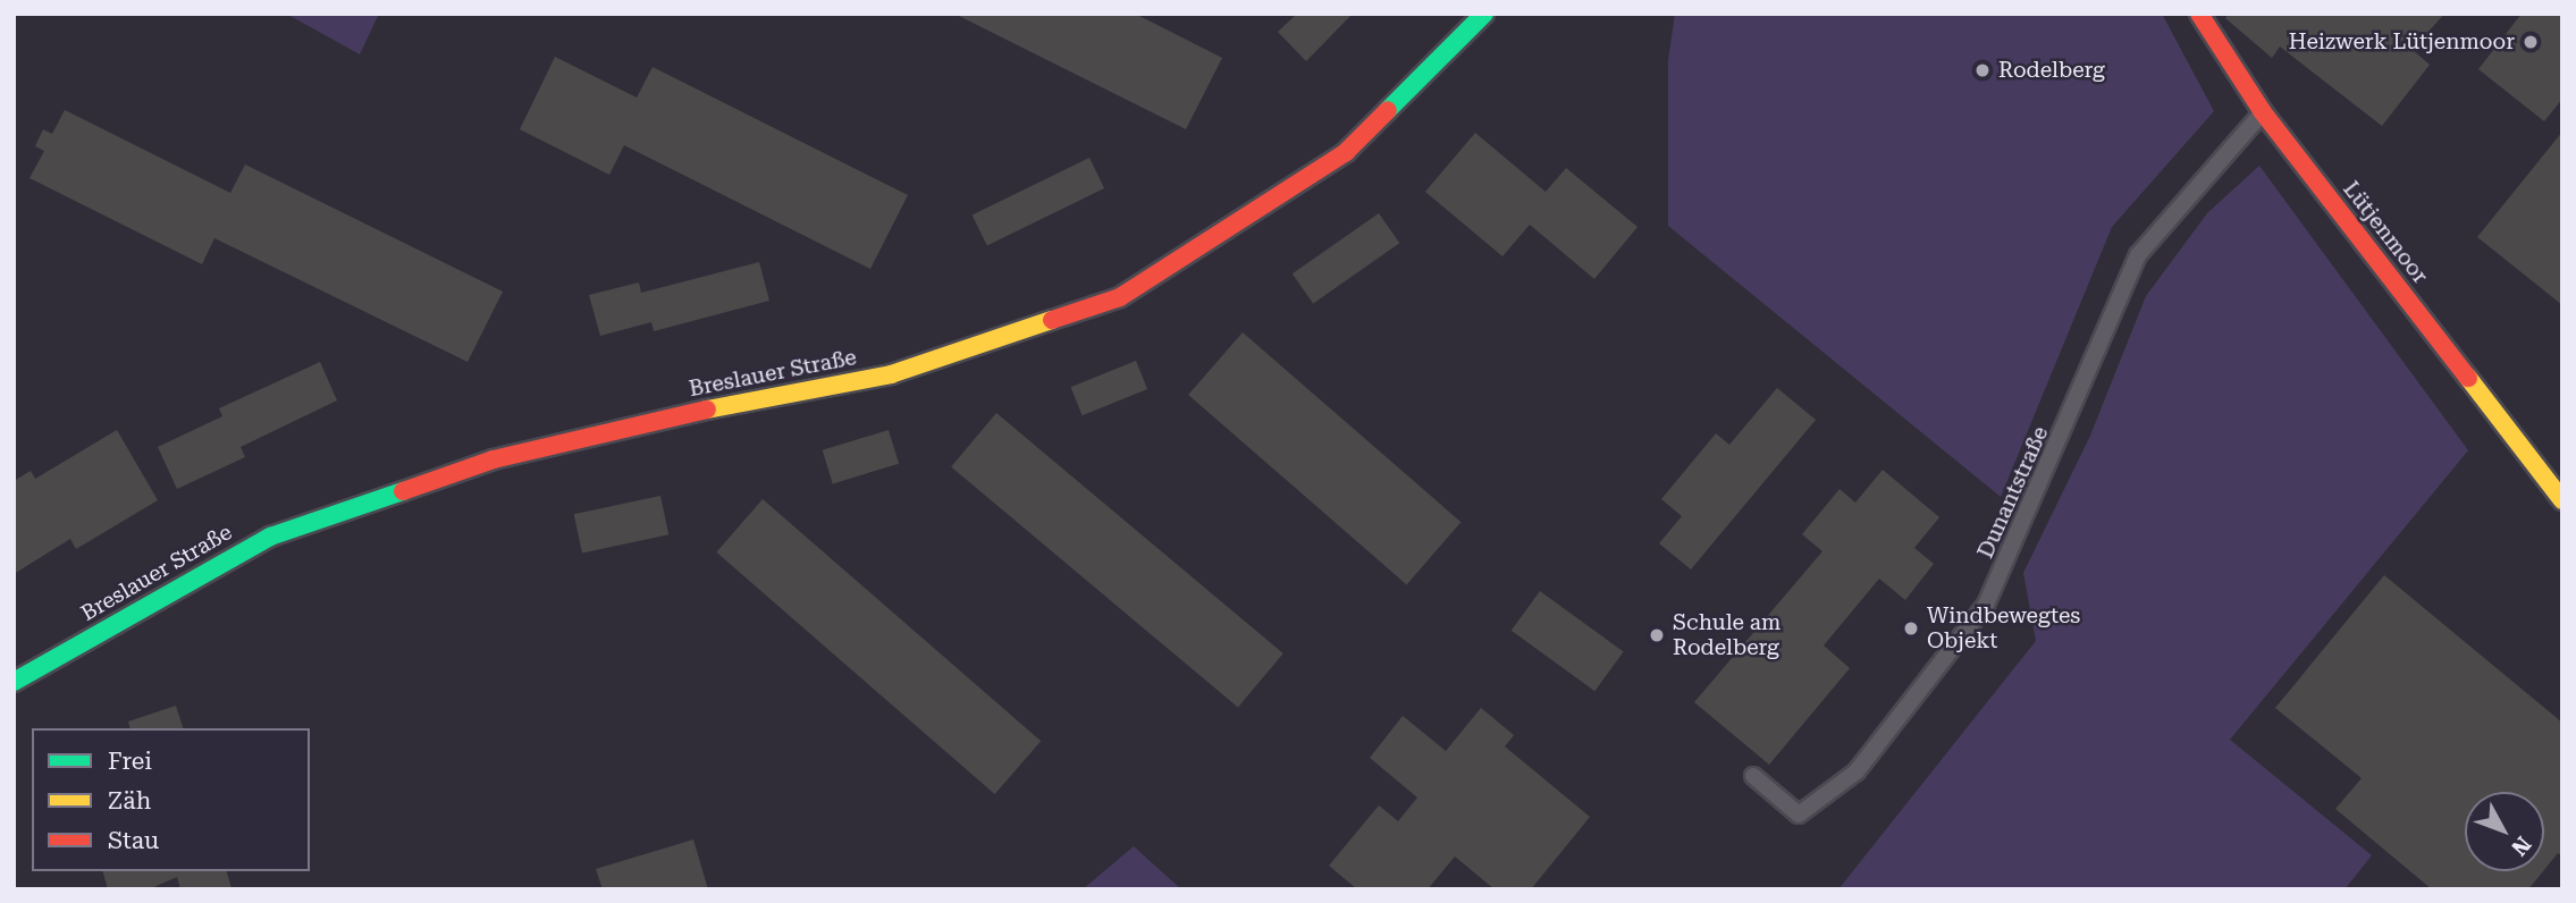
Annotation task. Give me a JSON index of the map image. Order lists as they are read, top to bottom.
{
  "streets": {
    "street": ["Lütjenmoor", "Breslauer Straße"],
    "lane": ["Dunantstraße"]
  },
  "crossings": [
    ["Lütjenmoor", "Dunantstraße"]
  ],
  "places": [
    "Heizwerk Lütjenmoor",
    "Rodelberg",
    "Windbewegtes Objekt",
    "Schule am Rodelberg"
  ],
  "legend": ["Frei", "Zäh", "Stau"],
  "north": "bottom right"
}
